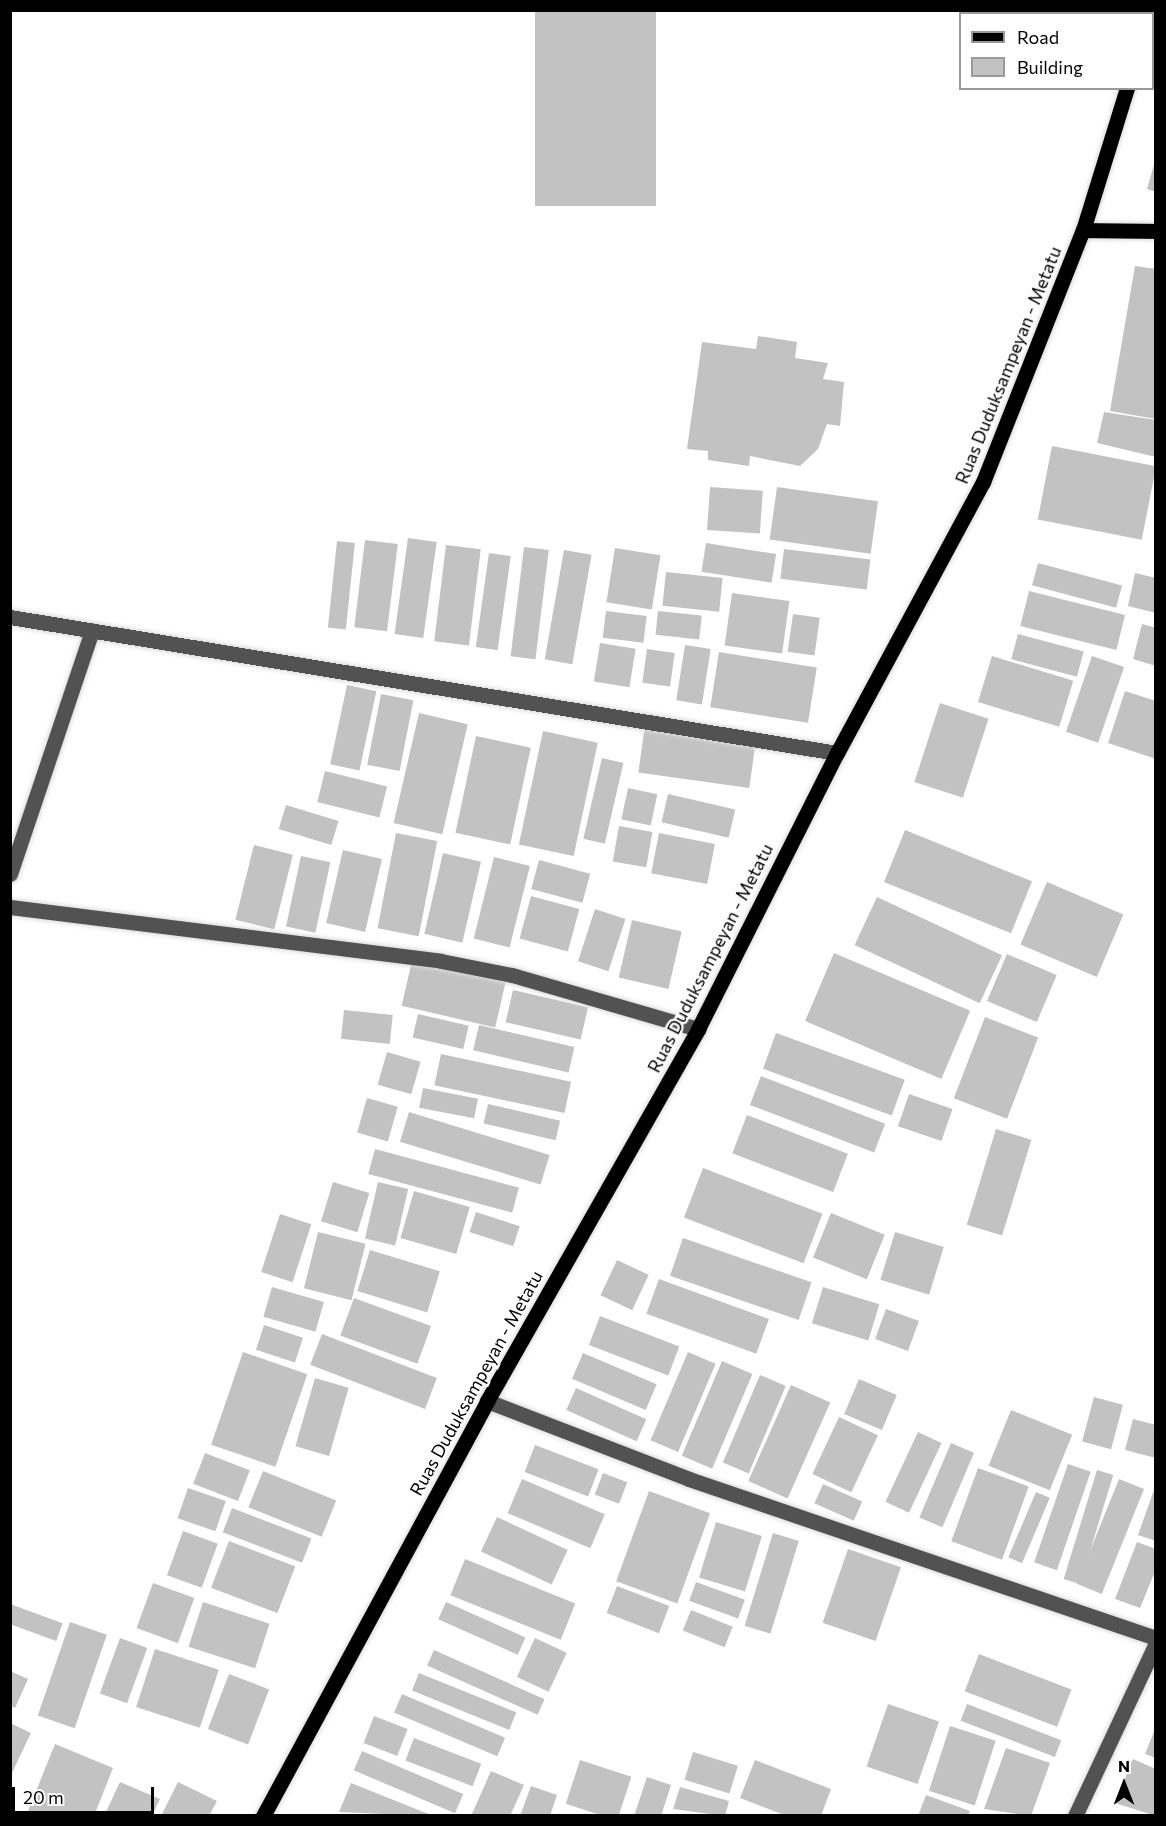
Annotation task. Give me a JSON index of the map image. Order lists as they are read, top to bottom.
{
  "streets": {
    "main road": ["Ruas Duduksampeyan - Metatu"]
  },
  "legend": ["Road", "Building"],
  "scale_bar": "20 m",
  "north": "top"
}
